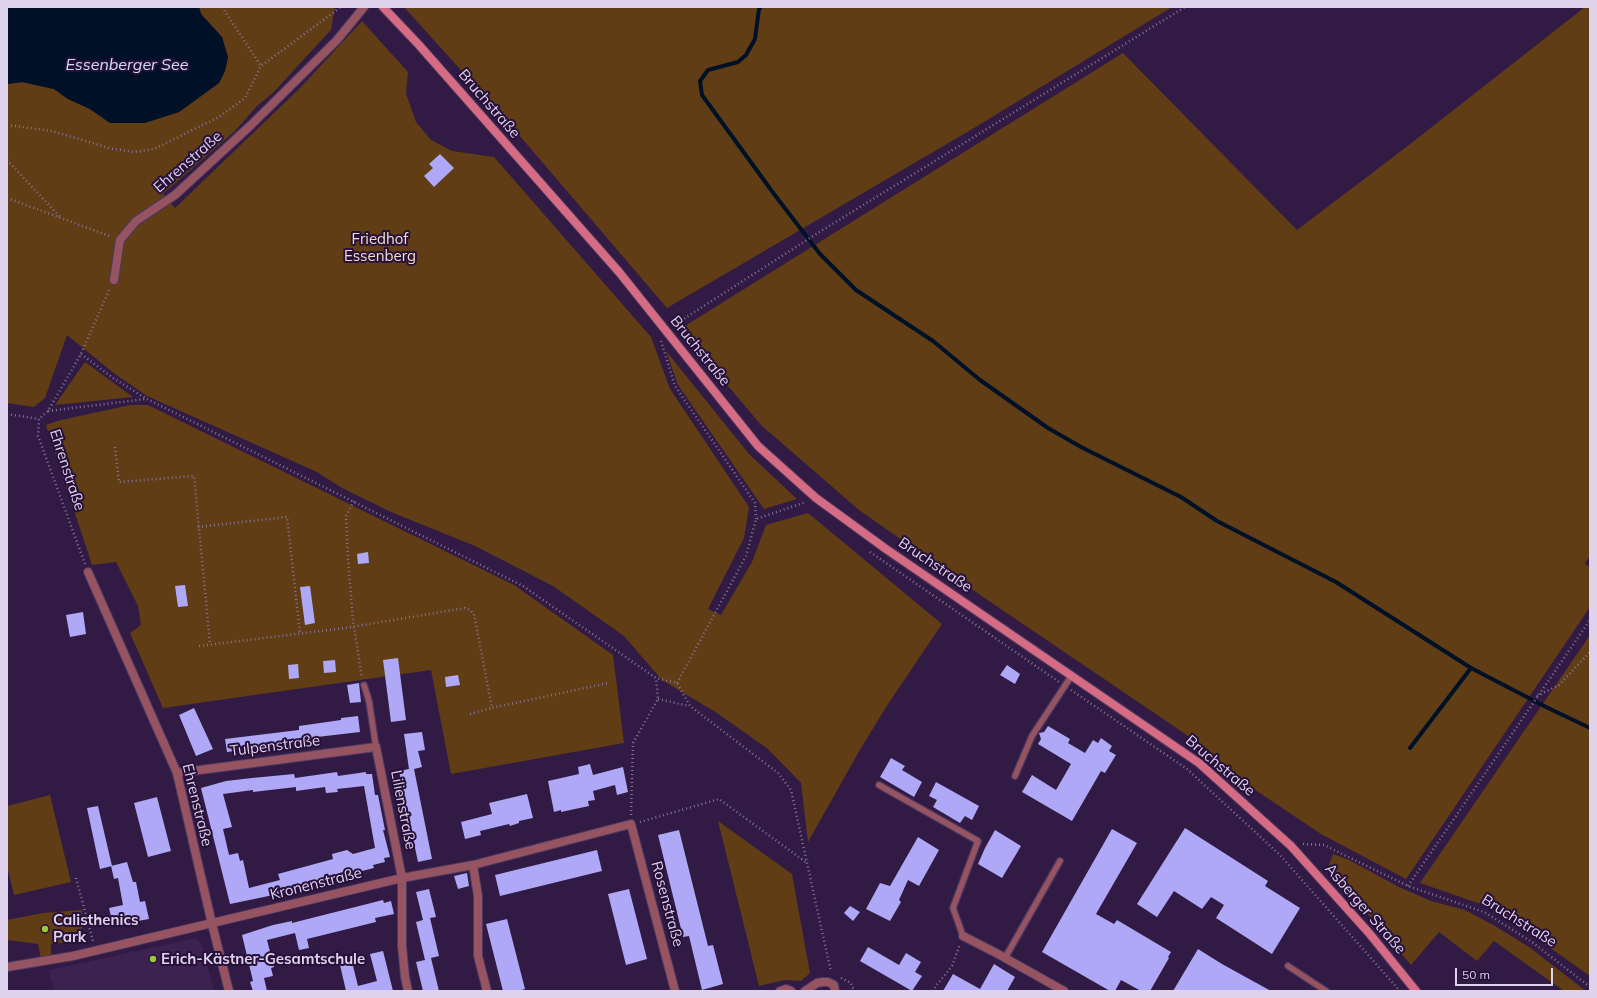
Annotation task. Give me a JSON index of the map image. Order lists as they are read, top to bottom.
{
  "streets": {
    "street": [
      "Bruchstraße",
      "Ehrenstraße",
      "Tulpenstraße",
      "Lilienstraße",
      "Kronenstraße",
      "Rosenstraße",
      "Asberger Straße"
    ]
  },
  "crossings": [
    ["Bruchstraße", "Asberger Straße"],
    ["Ehrenstraße", "Tulpenstraße"],
    ["Ehrenstraße", "Kronenstraße"],
    ["Tulpenstraße", "Lilienstraße"],
    ["Lilienstraße", "Kronenstraße"],
    ["Kronenstraße", "Rosenstraße"]
  ],
  "water": ["Essenberger See"],
  "parks": ["Friedhof Essenberg"],
  "places": ["Calisthenics Park", "Erich-Kästner-Gesamtschule"],
  "scale_bar": "50 m"
}
